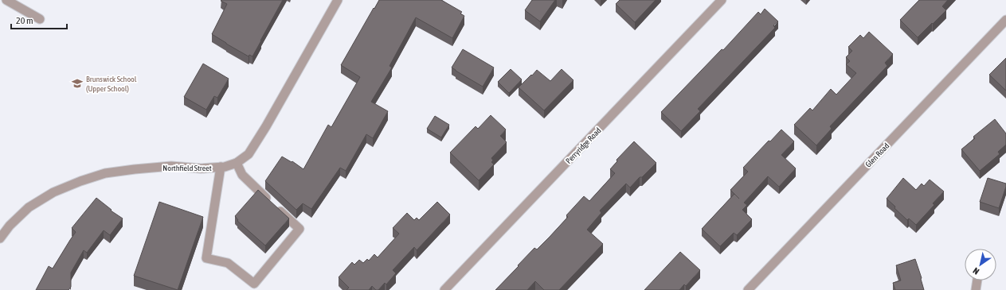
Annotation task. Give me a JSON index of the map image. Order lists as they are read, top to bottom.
{
  "streets": {
    "street": ["Perryridge Road", "Glen Road", "Northfield Street"]
  },
  "places": {
    "school or university": ["Brunswick School (Upper School)"]
  },
  "scale_bar": "20 m",
  "north": "bottom left"
}
